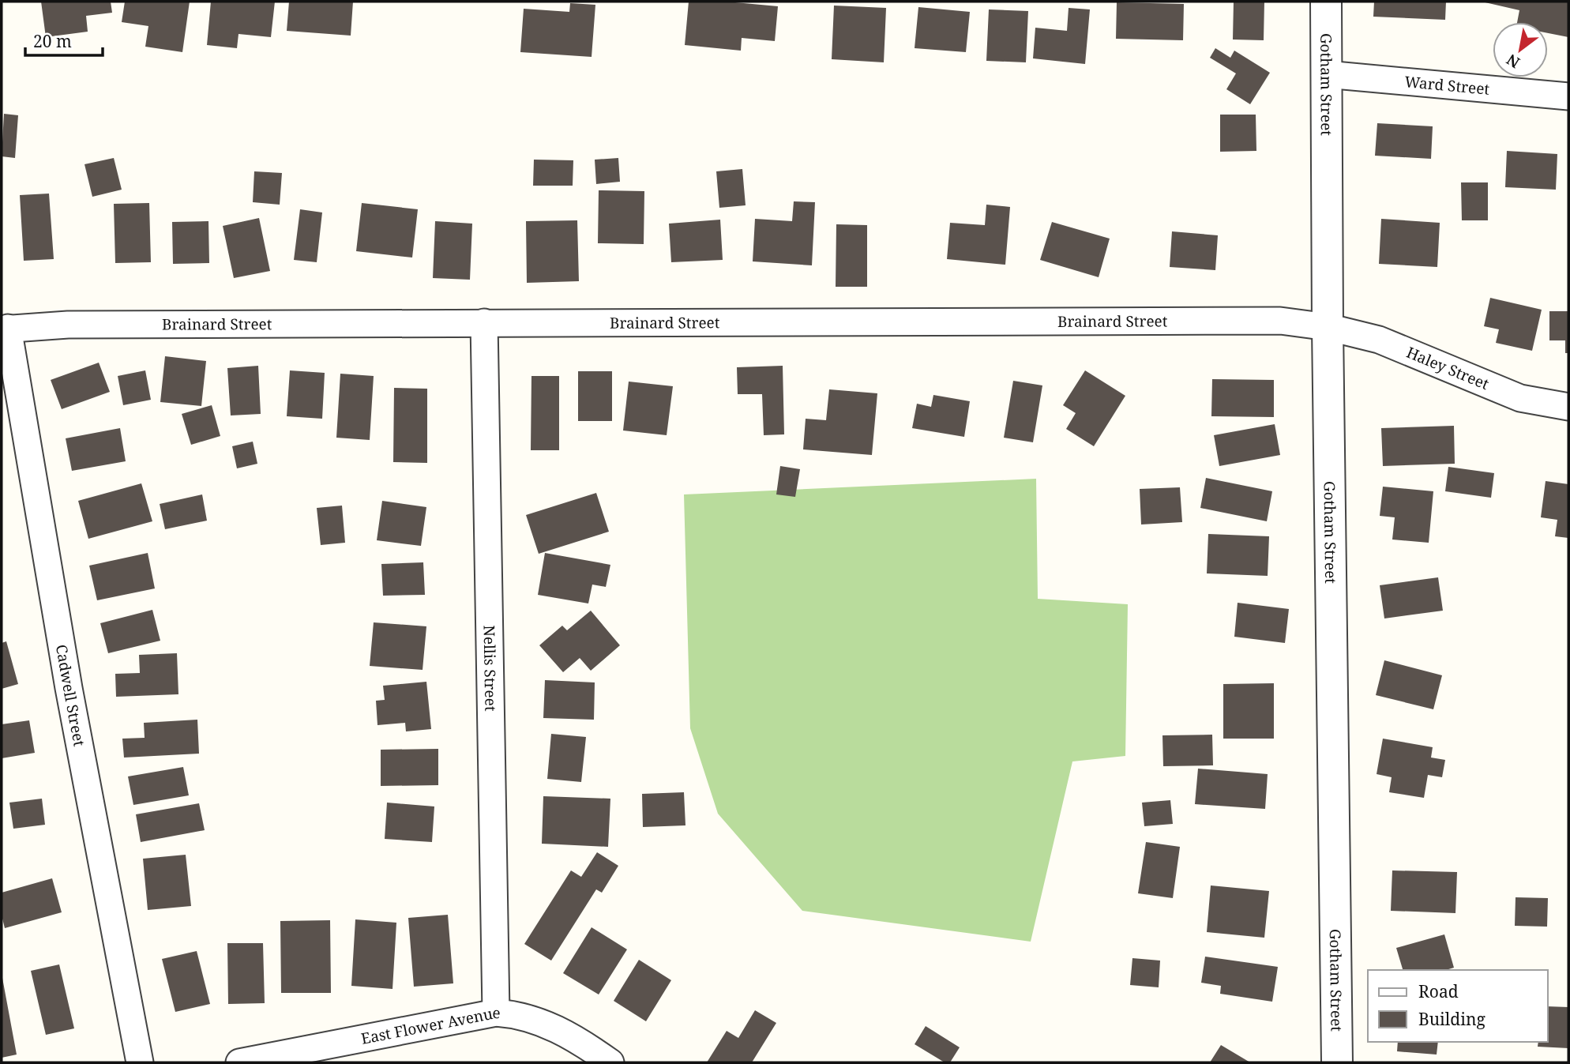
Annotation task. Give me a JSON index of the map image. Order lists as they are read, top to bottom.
{
  "streets": {
    "street": [
      "Gotham Street",
      "Ward Street",
      "Brainard Street",
      "Haley Street",
      "Nellis Street",
      "Cadwell Street",
      "East Flower Avenue"
    ]
  },
  "crossings": [
    ["Gotham Street", "Ward Street"],
    ["Gotham Street", "Brainard Street"],
    ["Gotham Street", "Haley Street"],
    ["Brainard Street", "Haley Street"],
    ["Brainard Street", "Nellis Street"],
    ["Brainard Street", "Cadwell Street"],
    ["Nellis Street", "East Flower Avenue"]
  ],
  "legend": ["Road", "Building"],
  "scale_bar": "20 m",
  "north": "bottom left"
}
